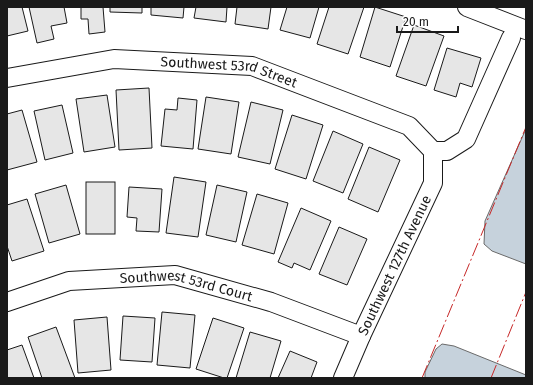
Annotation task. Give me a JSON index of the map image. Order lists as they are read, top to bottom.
{
  "streets": {
    "street": ["Southwest 53rd Street", "Southwest 127th Avenue", "Southwest 53rd Court"]
  },
  "crossings": [
    ["Southwest 53rd Street", "Southwest 127th Avenue"],
    ["Southwest 127th Avenue", "Southwest 53rd Court"]
  ],
  "scale_bar": "20 m"
}
